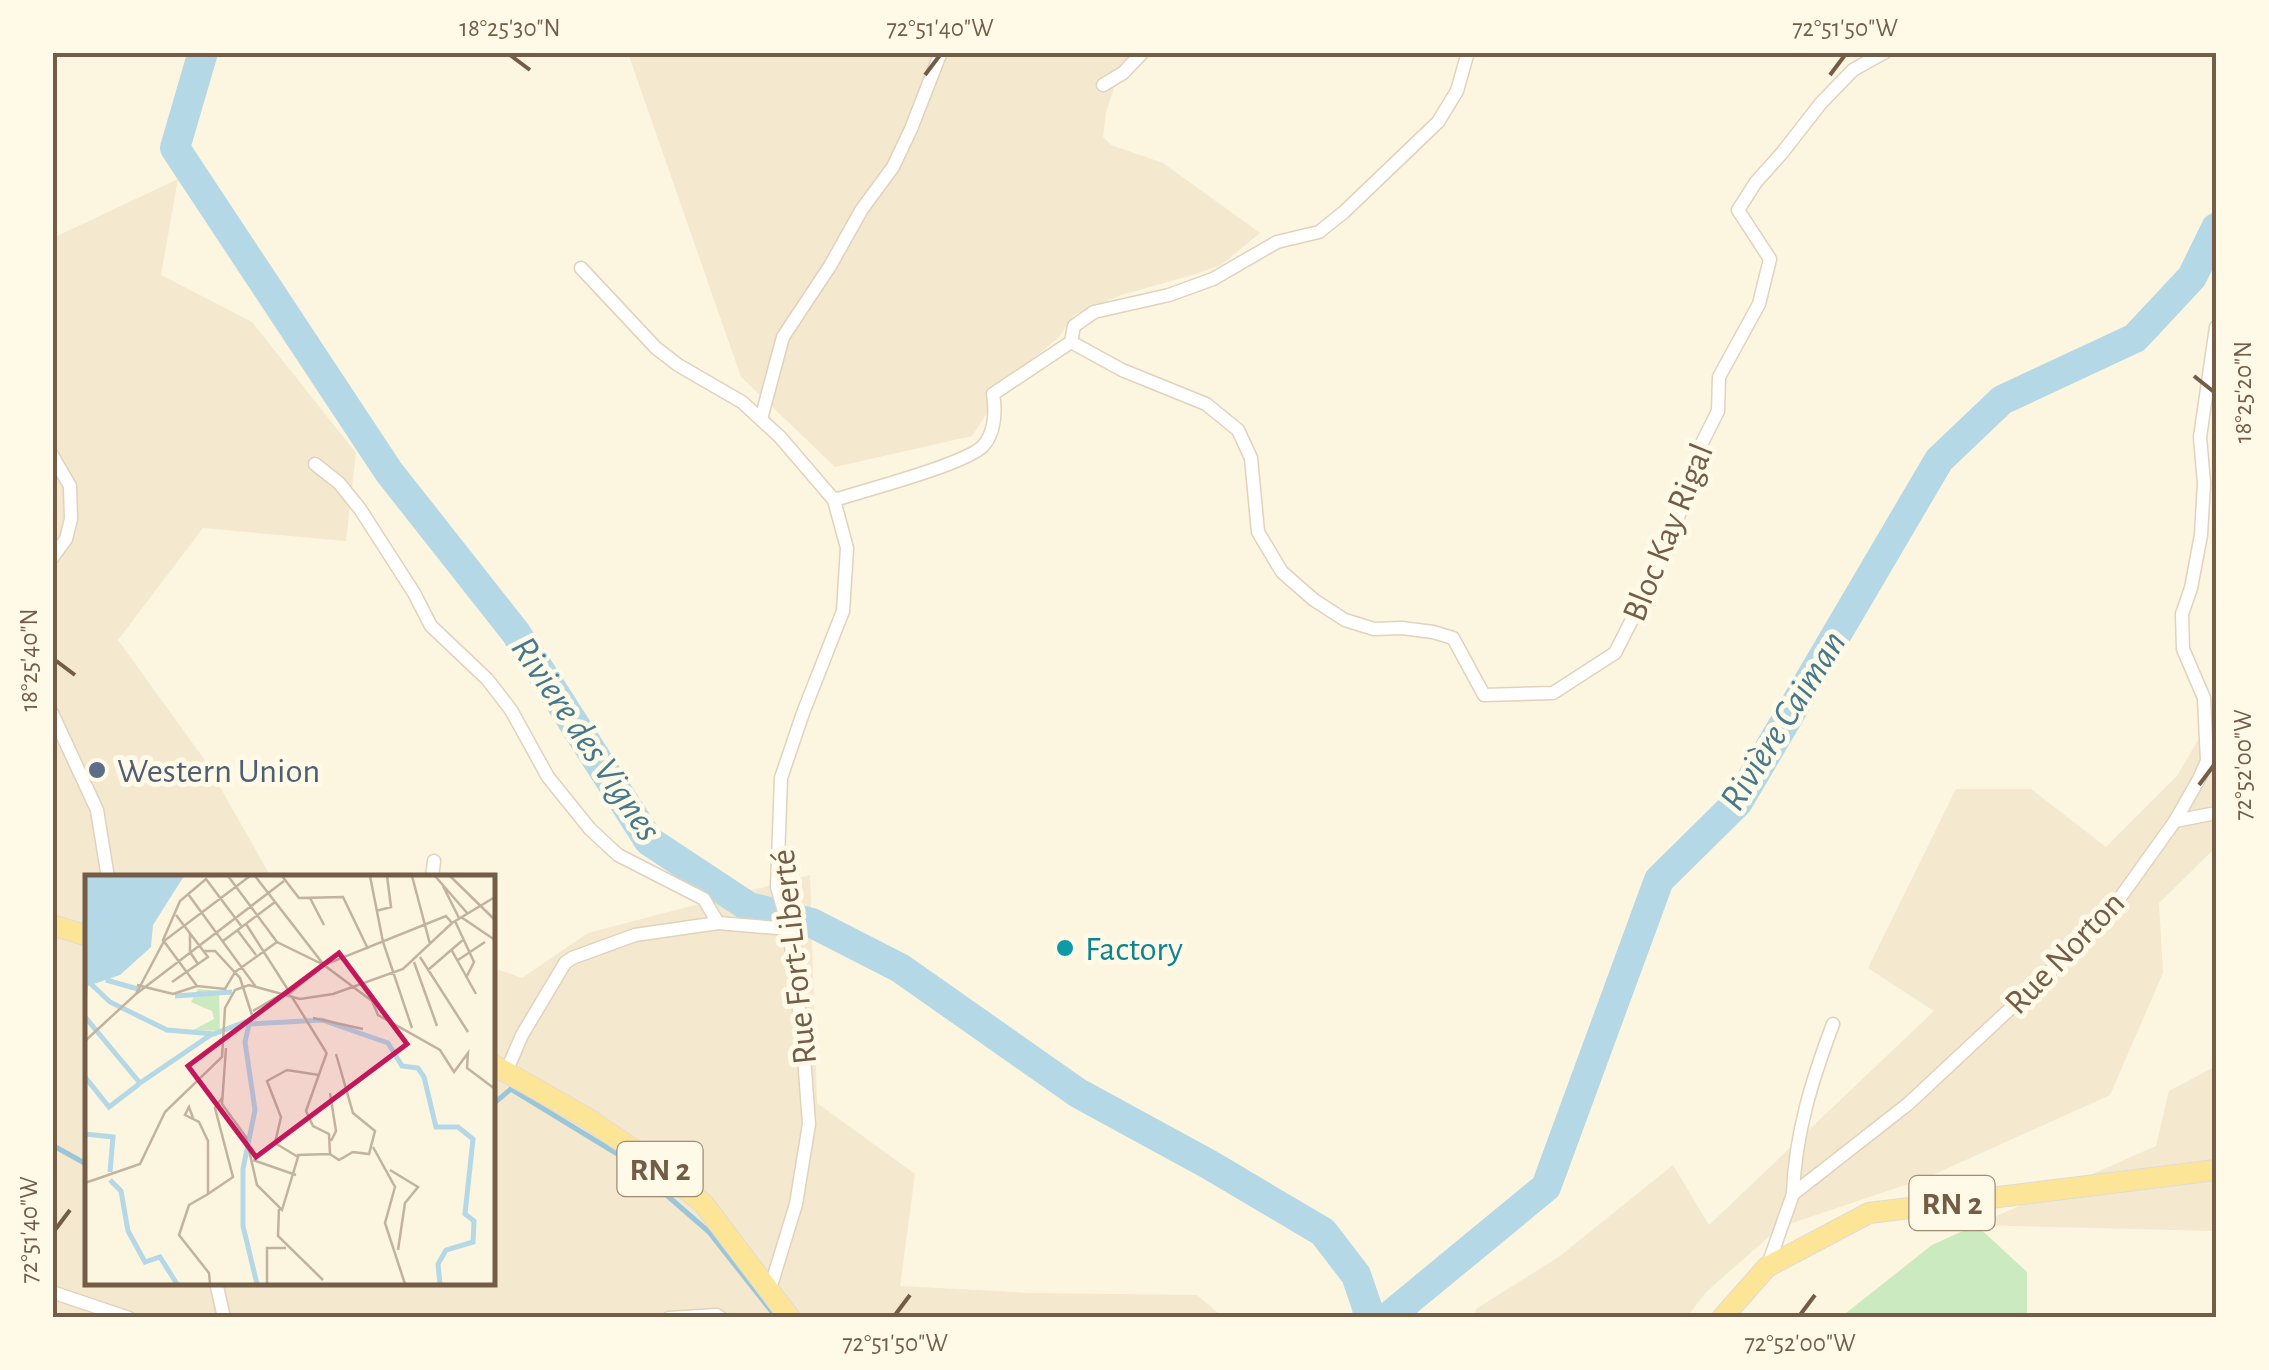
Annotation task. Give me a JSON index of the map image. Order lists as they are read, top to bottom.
{
  "streets": {
    "main road": ["RN 2"],
    "street": ["Bloc Kay Rigal", "Rue Norton", "Rue Fort-Liberté"]
  },
  "crossings": [
    ["Rue Fort-Liberté", "RN 2"]
  ],
  "water": ["Rivière Caiman", "Riviere des Vignes"],
  "places": ["Western Union", "Factory"],
  "coordinates": [
    "18°25'30\"N",
    "72°51'40\"W",
    "72°51'50\"W",
    "18°25'20\"N",
    "18°25'40\"N",
    "72°52'00\"W"
  ]
}
